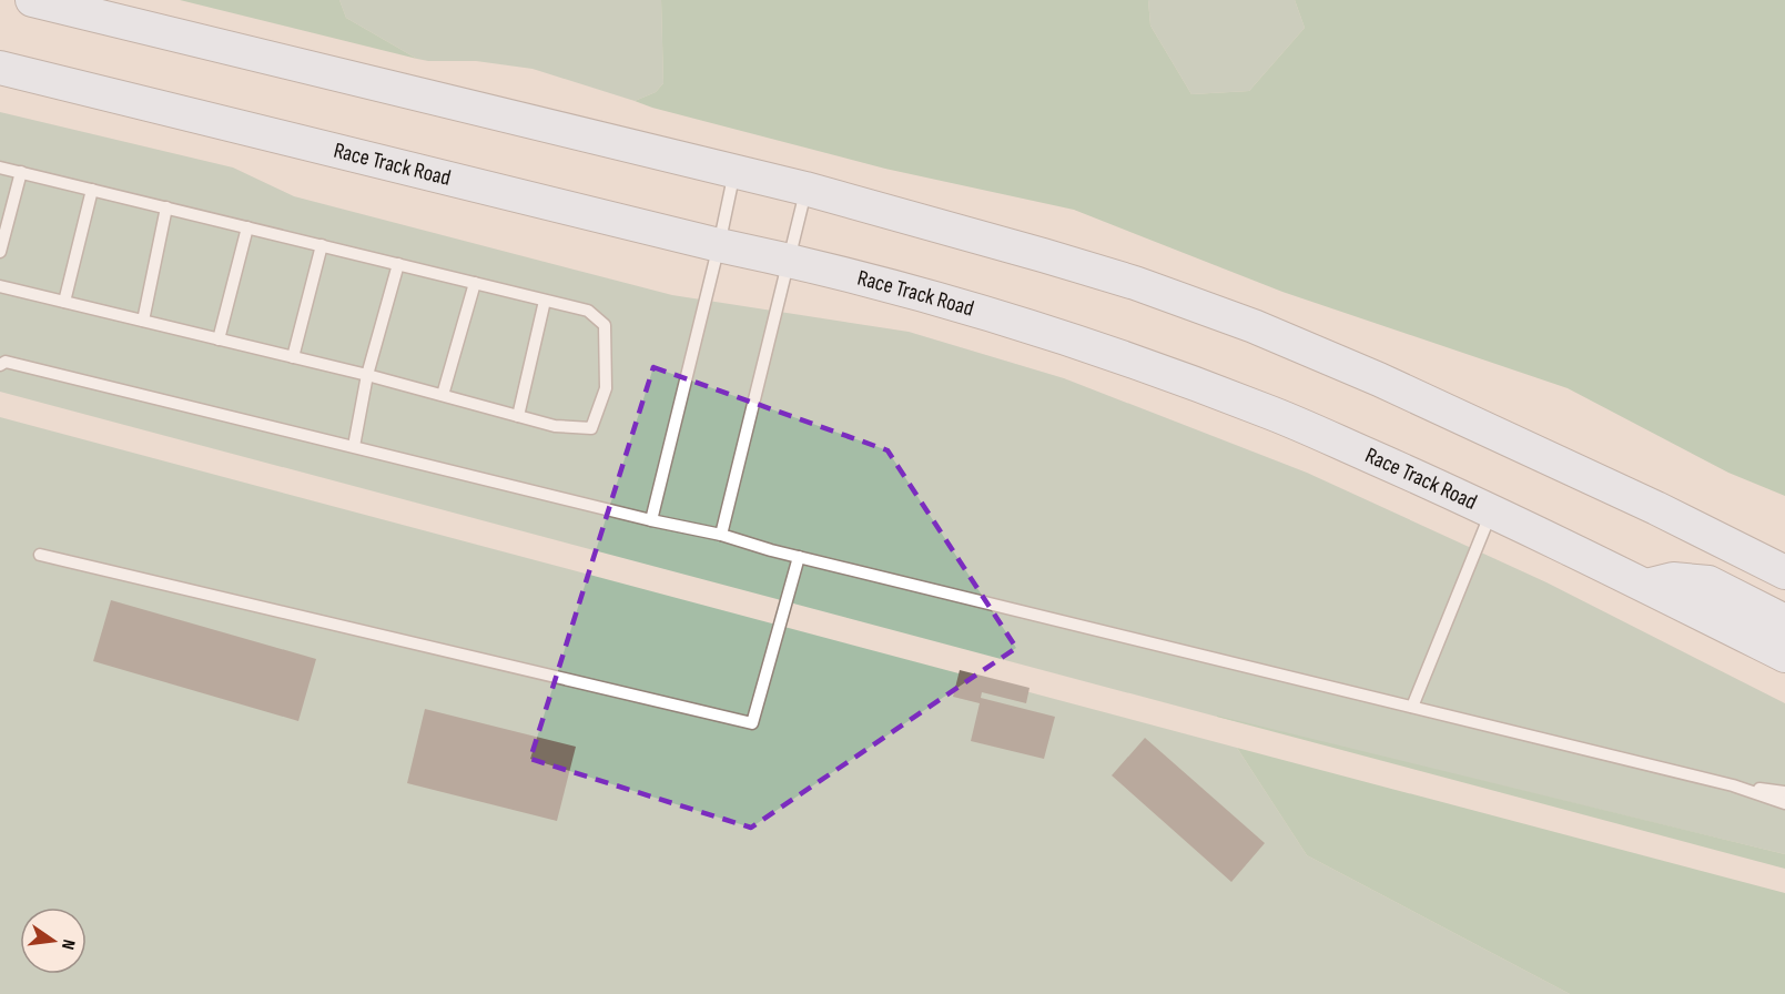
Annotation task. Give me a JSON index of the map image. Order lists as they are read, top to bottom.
{
  "streets": {
    "main road": ["Race Track Road"]
  },
  "north": "right"
}
